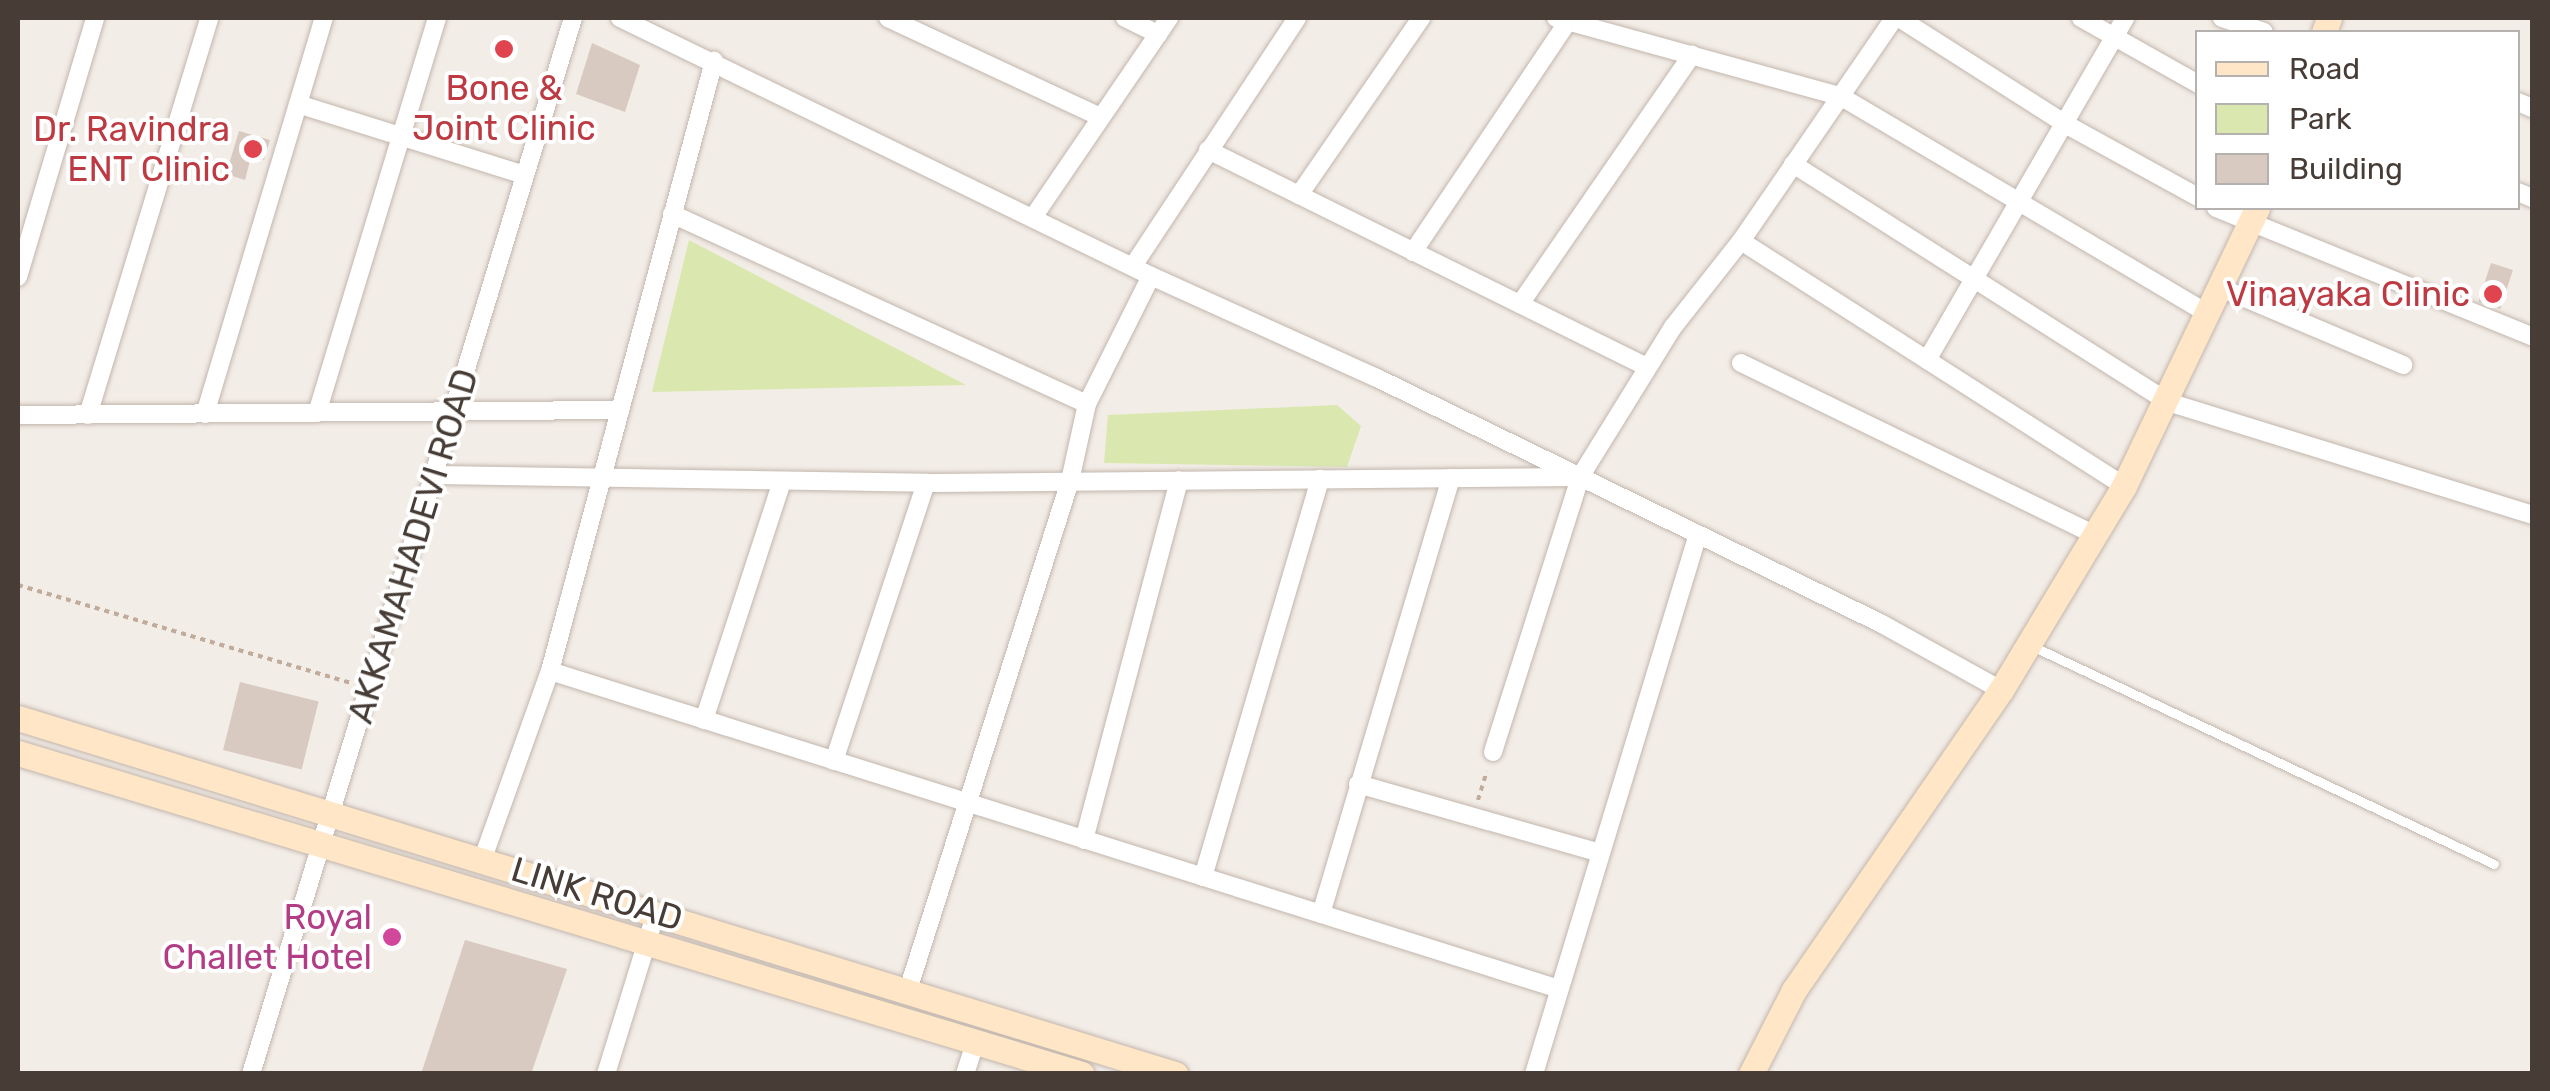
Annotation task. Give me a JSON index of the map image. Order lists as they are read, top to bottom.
{
  "streets": {
    "main road": ["LINK ROAD"],
    "street": ["AKKAMAHADEVI ROAD"]
  },
  "crossings": [
    ["AKKAMAHADEVI ROAD", "LINK ROAD"]
  ],
  "places": [
    "Bone & Joint Clinic",
    "Dr. Ravindra ENT Clinic",
    "Vinayaka Clinic",
    "Royal Challet Hotel"
  ],
  "legend": ["Road", "Park", "Building"]
}
